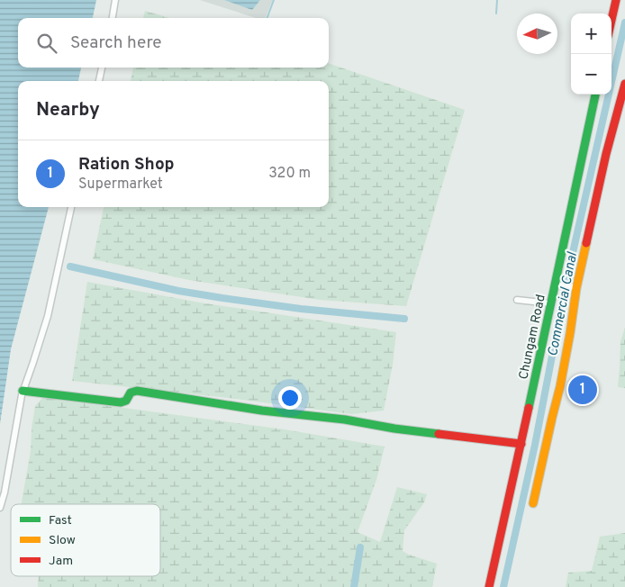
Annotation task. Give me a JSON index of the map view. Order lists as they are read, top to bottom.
{
  "streets": {
    "street": ["Chungam Road"]
  },
  "water": ["Commercial Canal"],
  "legend": ["Fast", "Slow", "Jam"],
  "north": "left",
  "page": {
    "map_buttons": ["+", "−"],
    "search": "Search here",
    "heading": "Nearby",
    "list": [
      {
        "mark": "1",
        "name": "Ration Shop",
        "note": "Supermarket",
        "value": "320 m"
      }
    ],
    "pins": "1"
  }
}
